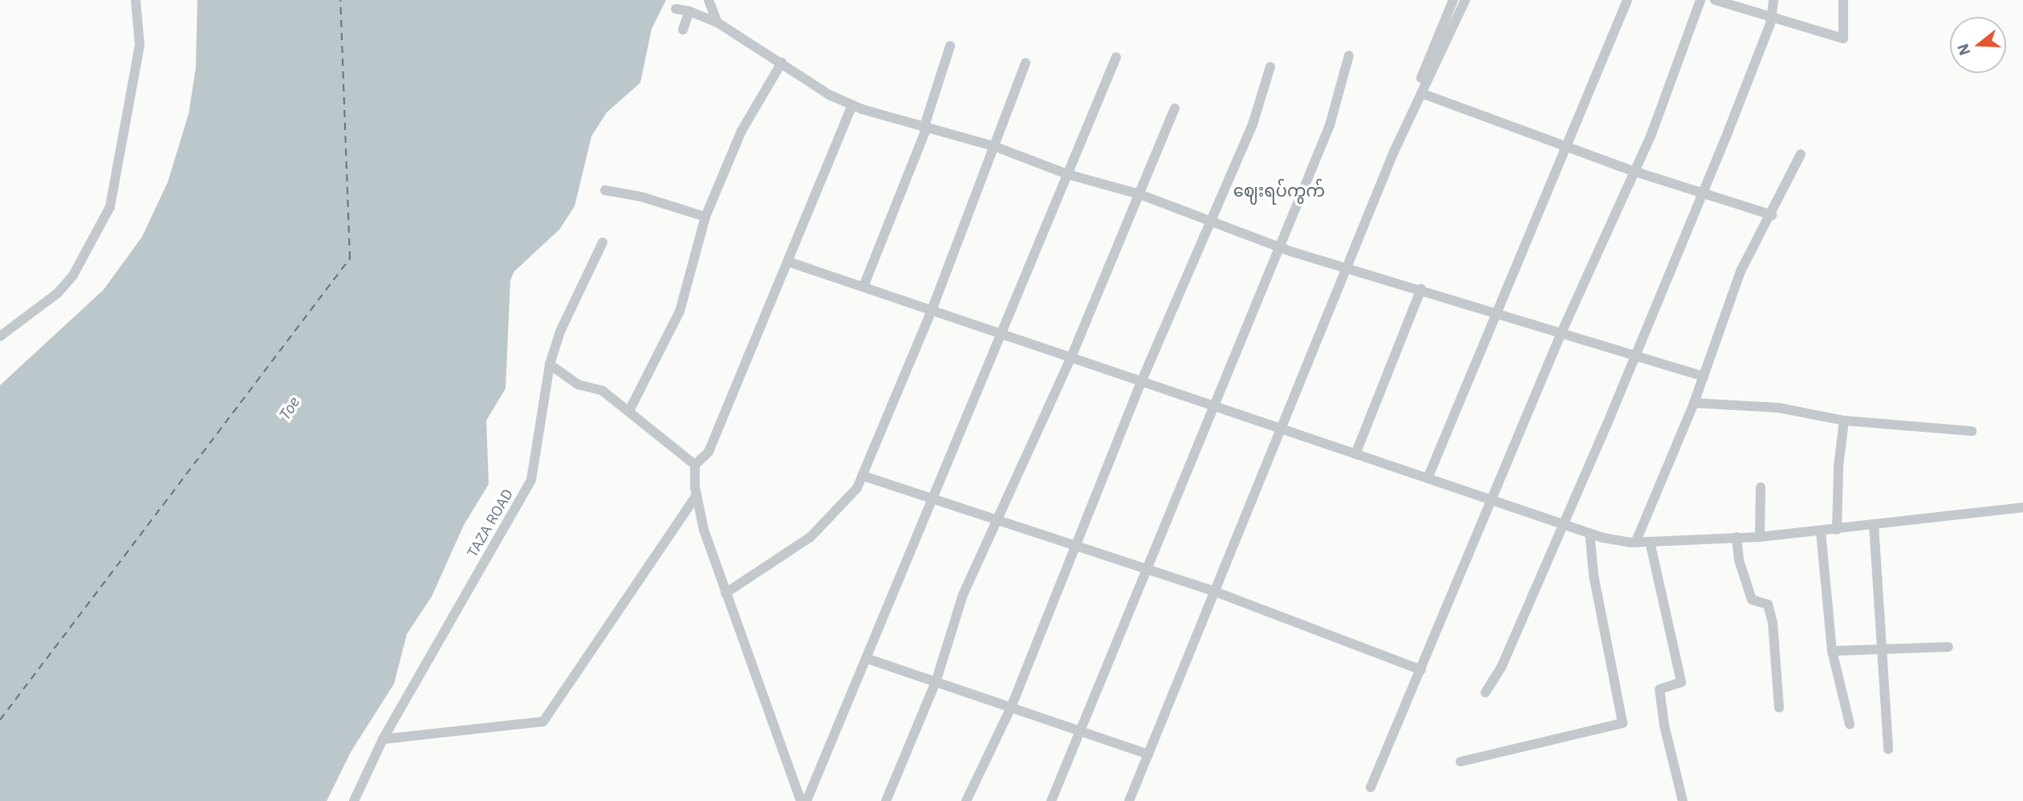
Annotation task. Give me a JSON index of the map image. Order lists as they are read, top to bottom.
{
  "streets": {
    "street": ["TAZA ROAD"]
  },
  "districts": ["ဈေးရပ်ကွက်"],
  "water": ["Toe"],
  "north": "left"
}
